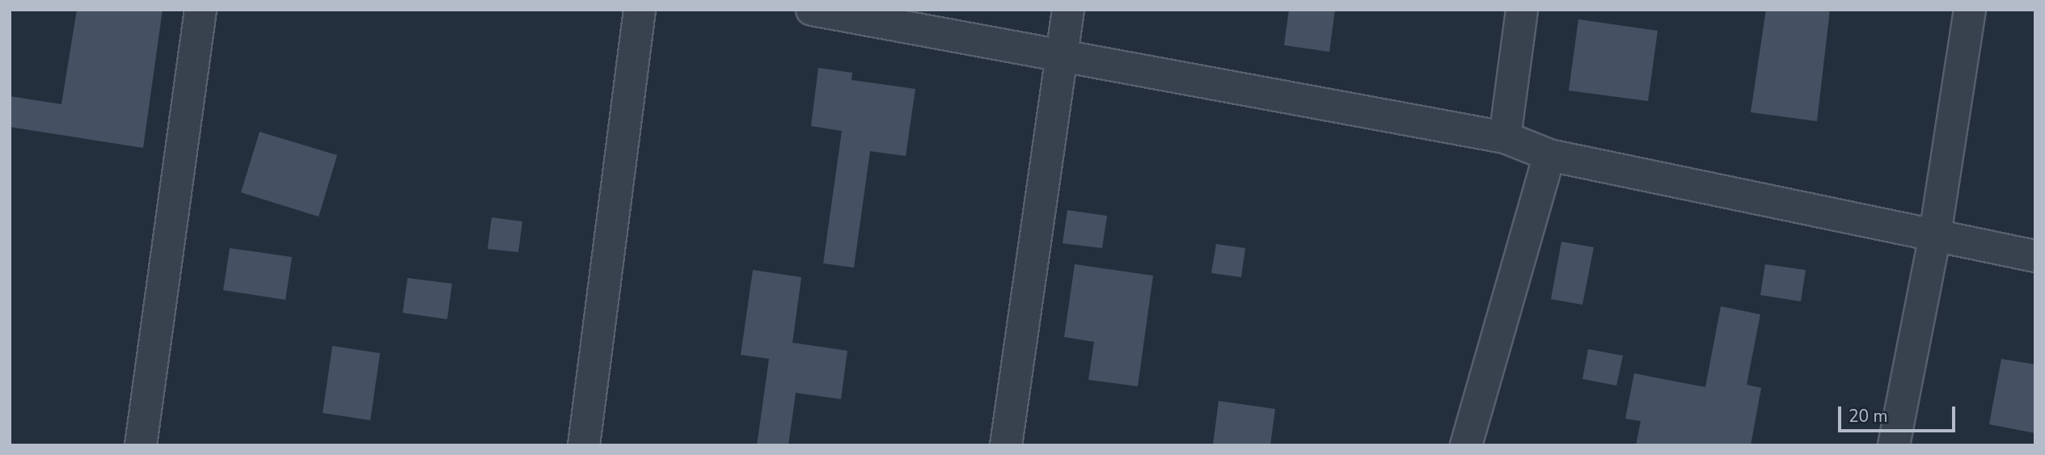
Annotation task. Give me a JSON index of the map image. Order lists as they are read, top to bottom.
{
  "scale_bar": "20 m"
}
